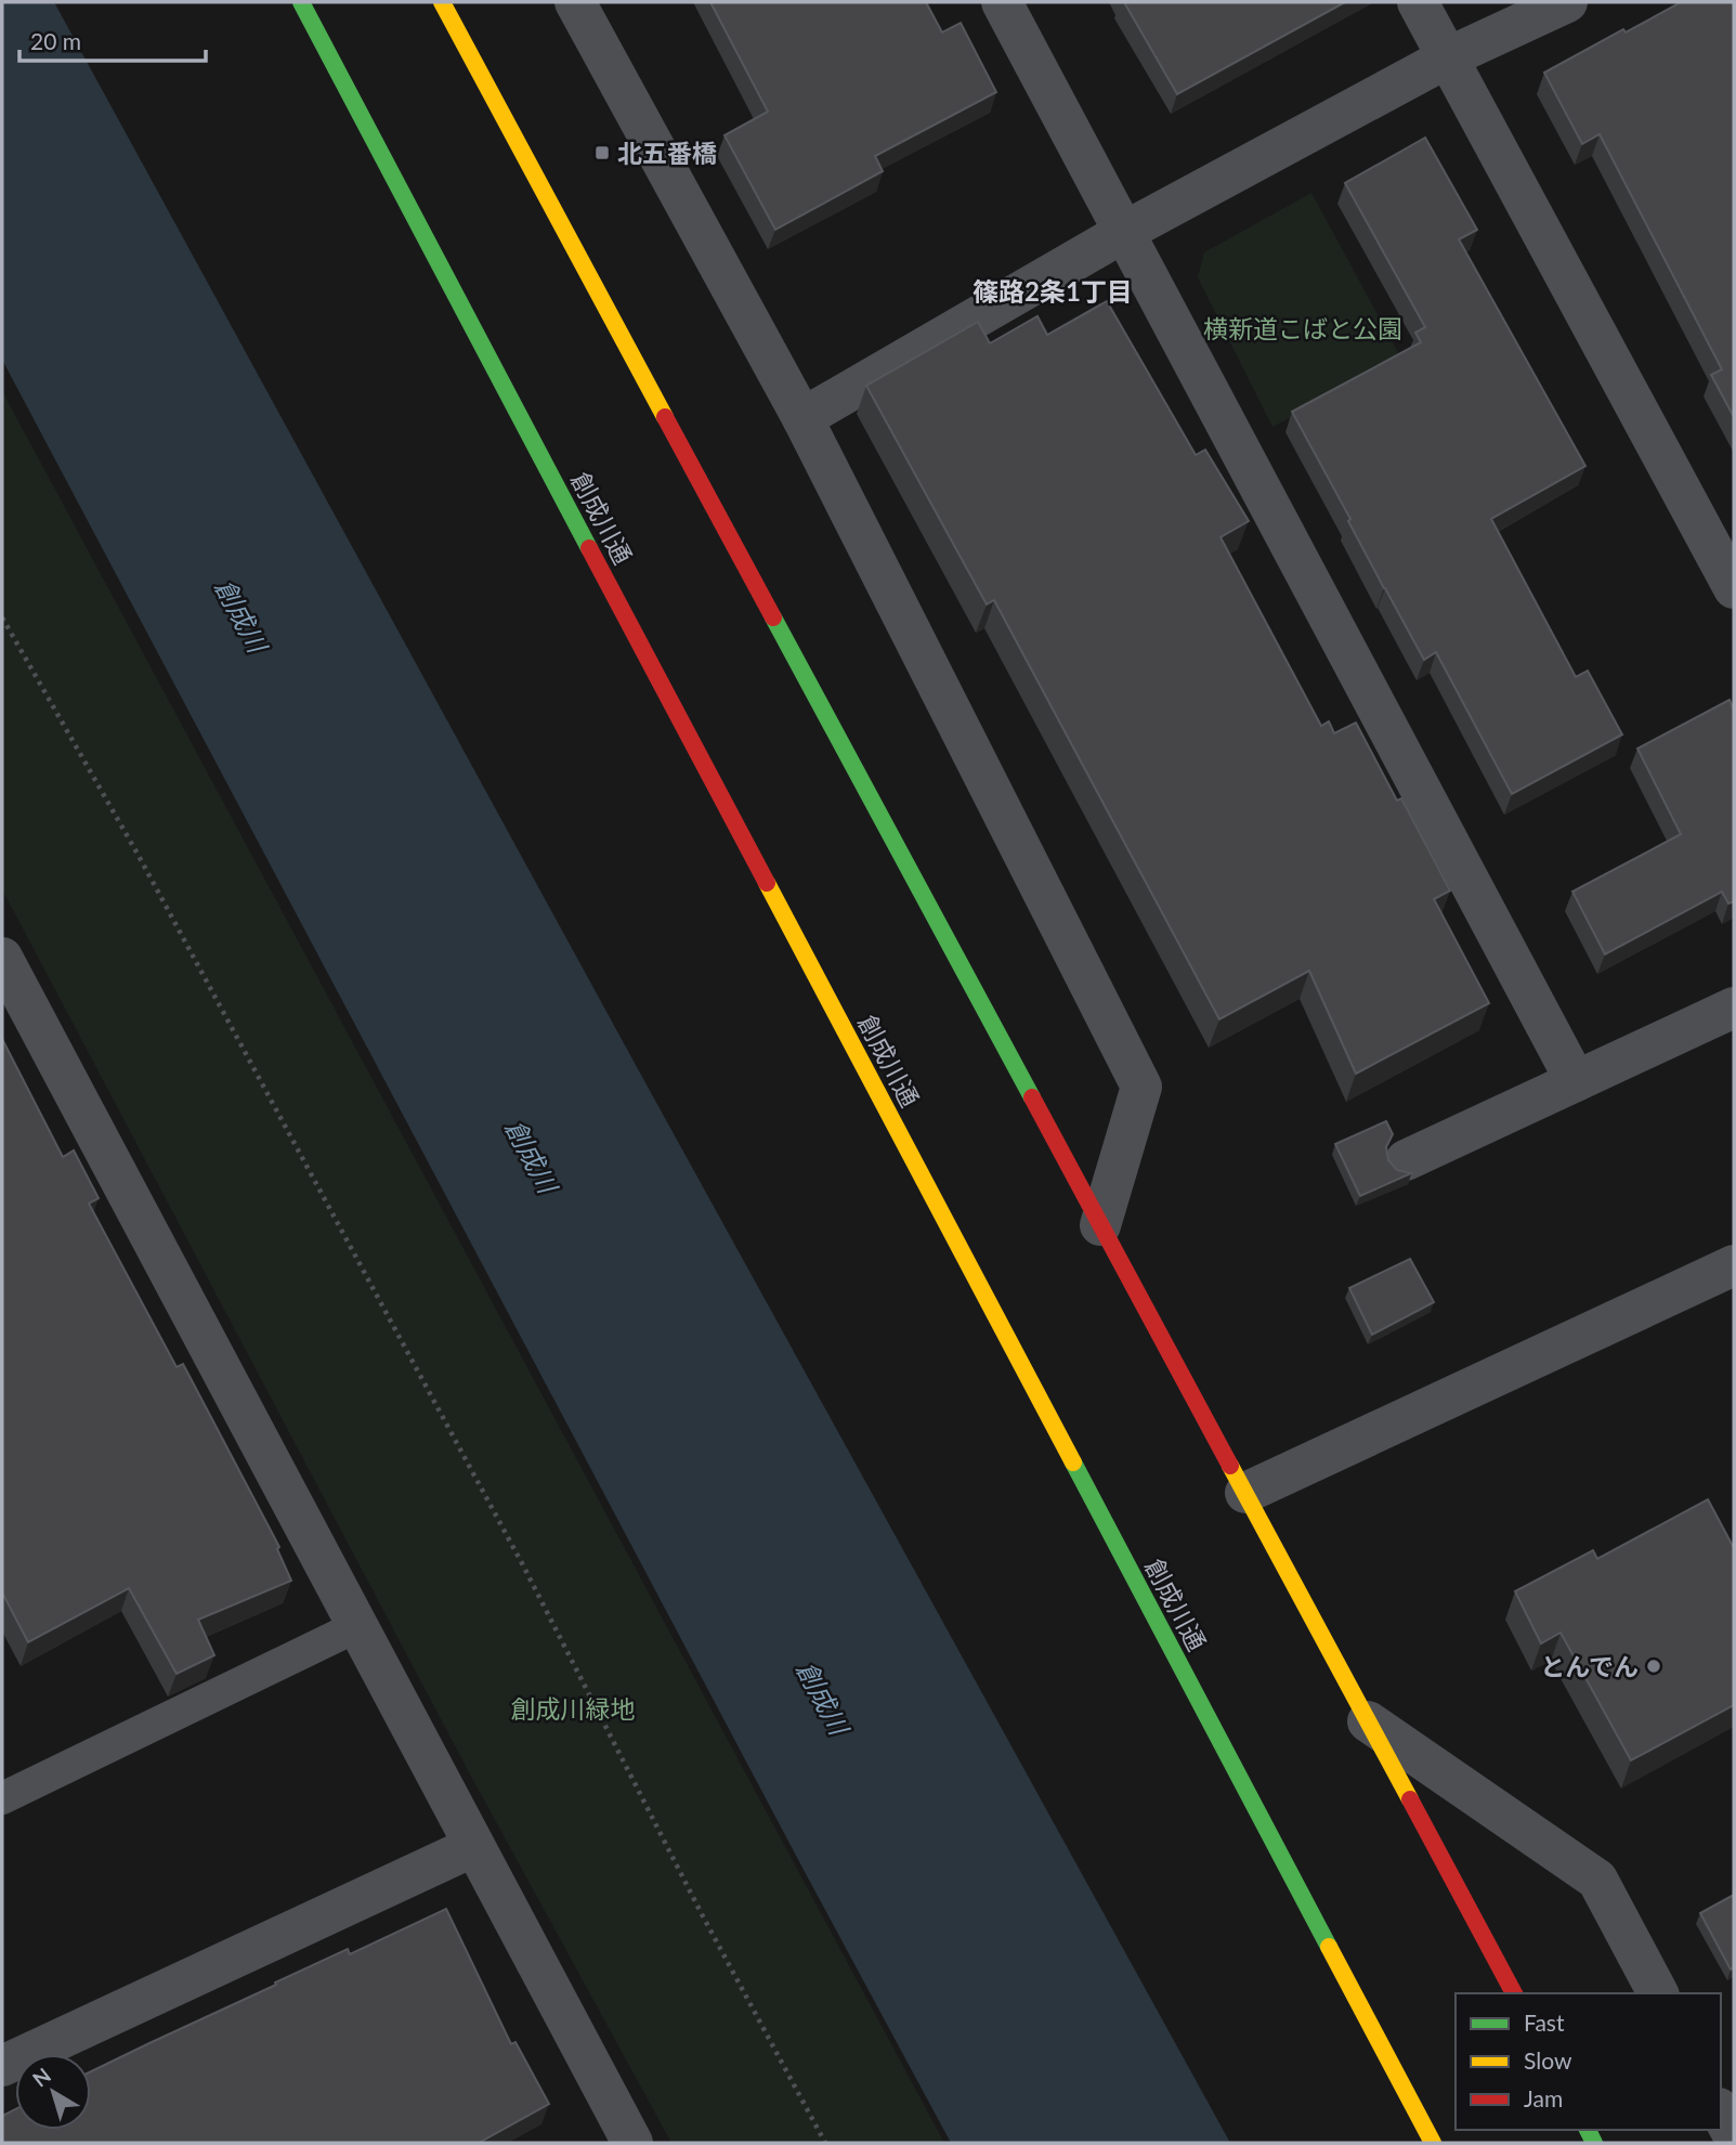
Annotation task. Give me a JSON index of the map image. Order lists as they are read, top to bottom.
{
  "streets": {
    "highway": ["創成川通"]
  },
  "districts": ["篠路2条1丁目"],
  "water": ["創成川"],
  "parks": ["横新道こばと公園", "創成川緑地"],
  "places": {
    "transit": ["北五番橋"],
    "other": ["とんでん"]
  },
  "legend": ["Fast", "Slow", "Jam"],
  "scale_bar": "20 m",
  "north": "top left"
}
